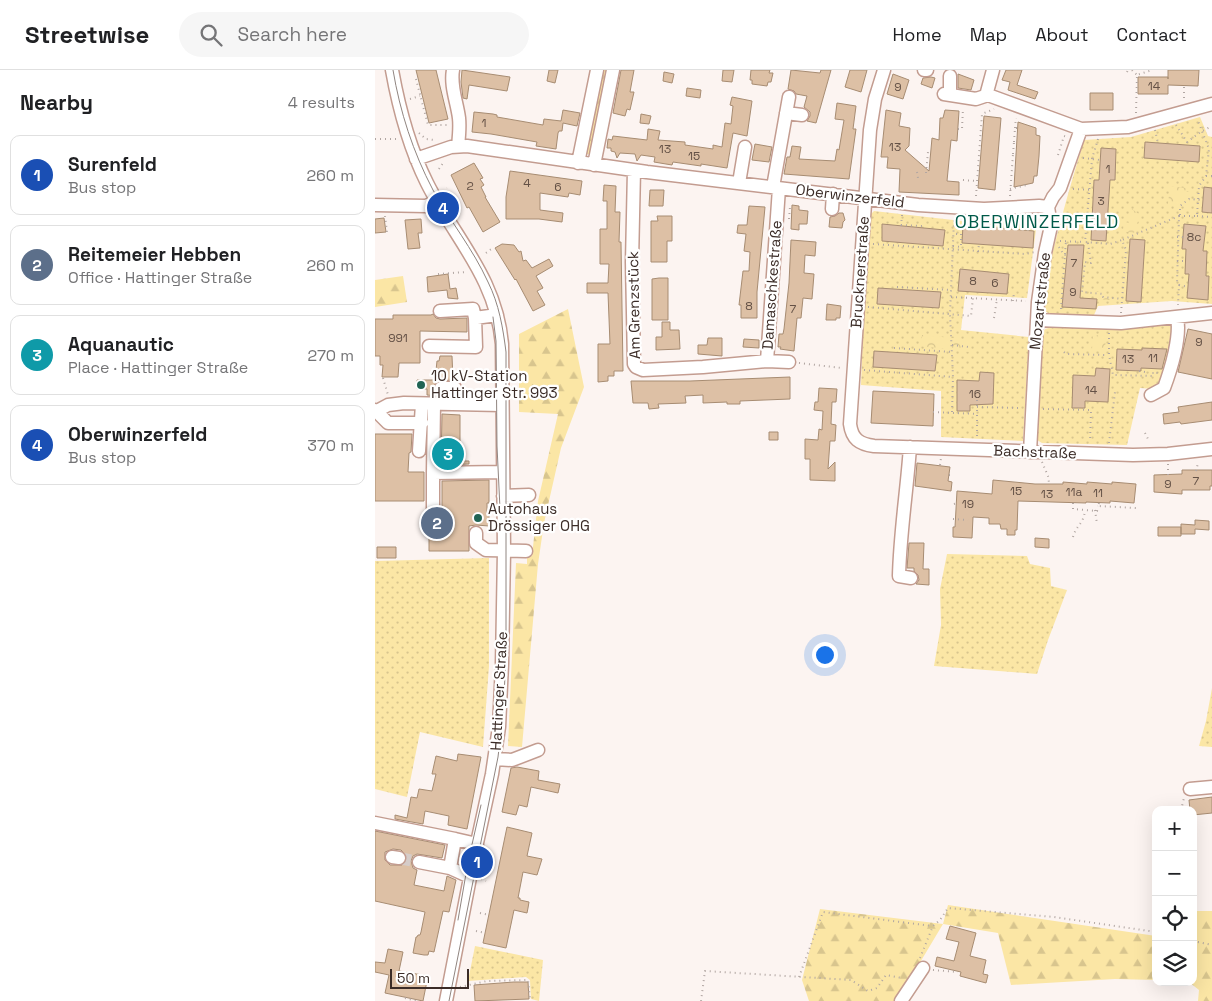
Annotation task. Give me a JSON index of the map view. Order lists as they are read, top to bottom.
{
  "streets": {
    "street": [
      "Oberwinzerfeld",
      "Brucknerstraße",
      "Damaschkestraße",
      "Mozartstraße",
      "Am Grenzstück",
      "Bachstraße",
      "Hattinger Straße"
    ]
  },
  "crossings": [
    ["Oberwinzerfeld", "Brucknerstraße"],
    ["Oberwinzerfeld", "Damaschkestraße"],
    ["Oberwinzerfeld", "Mozartstraße"],
    ["Oberwinzerfeld", "Am Grenzstück"],
    ["Oberwinzerfeld", "Hattinger Straße"],
    ["Brucknerstraße", "Bachstraße"],
    ["Damaschkestraße", "Am Grenzstück"],
    ["Mozartstraße", "Bachstraße"]
  ],
  "districts": ["OBERWINZERFELD"],
  "places": ["10 kV-Station Hattinger Str. 993", "Autohaus Drössiger OHG"],
  "house_numbers": [
    "14",
    "9",
    "1",
    "13",
    "13",
    "15",
    "1",
    "4",
    "2",
    "6",
    "3",
    "8c",
    "7",
    "8",
    "6",
    "9",
    "8",
    "7",
    "991",
    "9",
    "11",
    "13",
    "14",
    "16",
    "7",
    "9",
    "15",
    "11a",
    "11",
    "13",
    "19"
  ],
  "scale_bar": "50 m",
  "page": {
    "header": "Streetwise",
    "search": "Search here",
    "nav": [
      "Home",
      "Map",
      "About",
      "Contact"
    ],
    "heading": ["Nearby", "4 results"],
    "list": [
      {
        "mark": "1",
        "name": "Surenfeld",
        "note": "Bus stop",
        "value": "260 m"
      },
      {
        "mark": "2",
        "name": "Reitemeier Hebben",
        "note": "Office · Hattinger Straße",
        "value": "260 m"
      },
      {
        "mark": "3",
        "name": "Aquanautic",
        "note": "Place · Hattinger Straße",
        "value": "270 m"
      },
      {
        "mark": "4",
        "name": "Oberwinzerfeld",
        "note": "Bus stop",
        "value": "370 m"
      }
    ],
    "pins": [
      "4",
      "3",
      "2",
      "1"
    ],
    "map_buttons": ["+", "−"],
    "scale": "50 m"
  }
}
